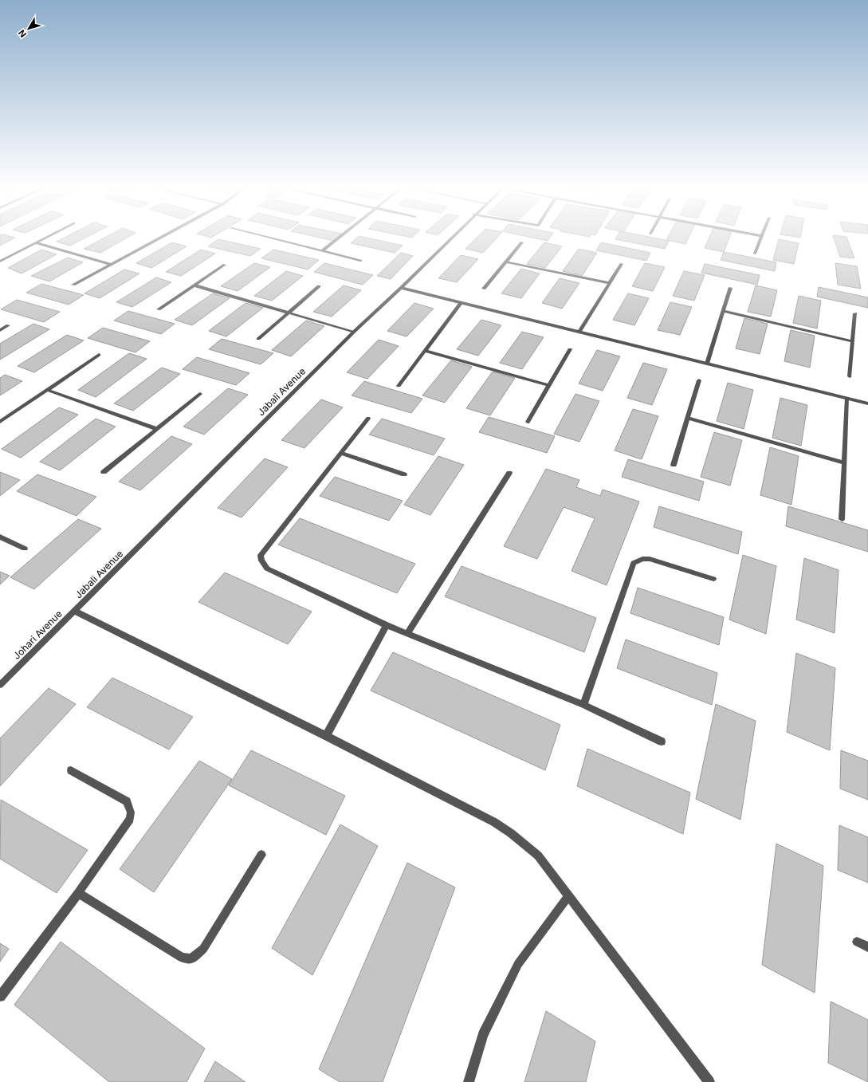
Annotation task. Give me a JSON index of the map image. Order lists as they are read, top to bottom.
{
  "streets": {
    "street": ["Jabali Avenue", "Johari Avenue"]
  },
  "crossings": [
    ["Jabali Avenue", "Johari Avenue"]
  ],
  "north": "bottom left"
}
